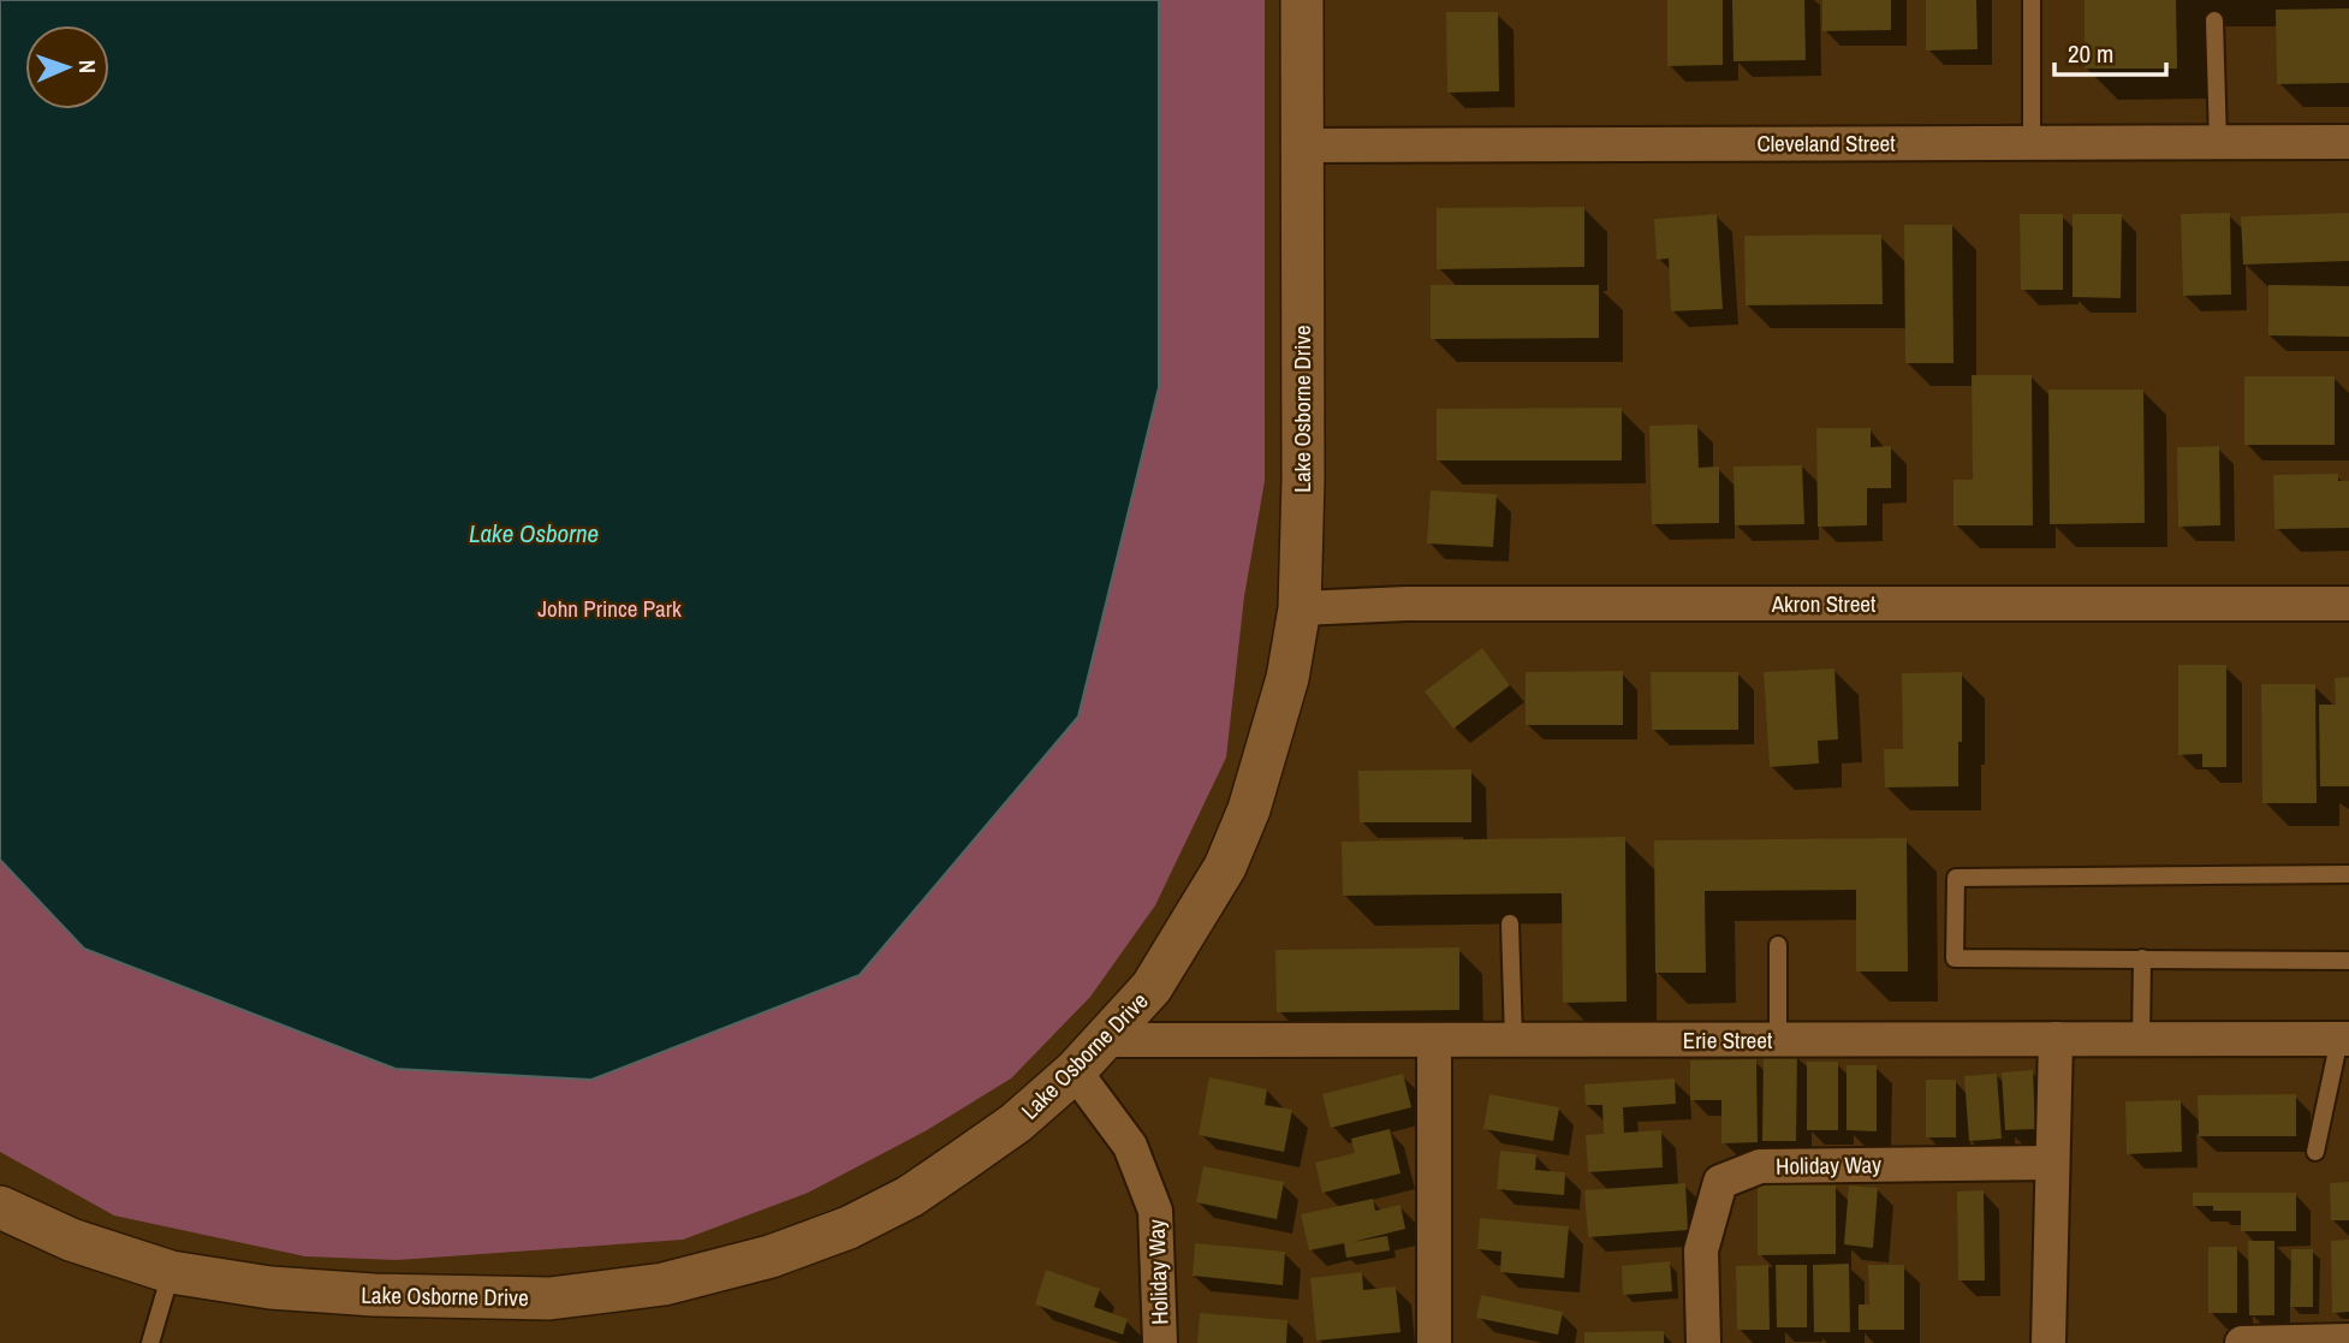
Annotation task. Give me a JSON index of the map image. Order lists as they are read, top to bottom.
{
  "streets": {
    "street": [
      "Cleveland Street",
      "Lake Osborne Drive",
      "Akron Street",
      "Erie Street",
      "Holiday Way"
    ]
  },
  "crossings": [
    ["Cleveland Street", "Lake Osborne Drive"],
    ["Lake Osborne Drive", "Akron Street"],
    ["Lake Osborne Drive", "Erie Street"],
    ["Lake Osborne Drive", "Holiday Way"]
  ],
  "water": ["Lake Osborne"],
  "parks": ["John Prince Park"],
  "scale_bar": "20 m",
  "north": "right"
}
